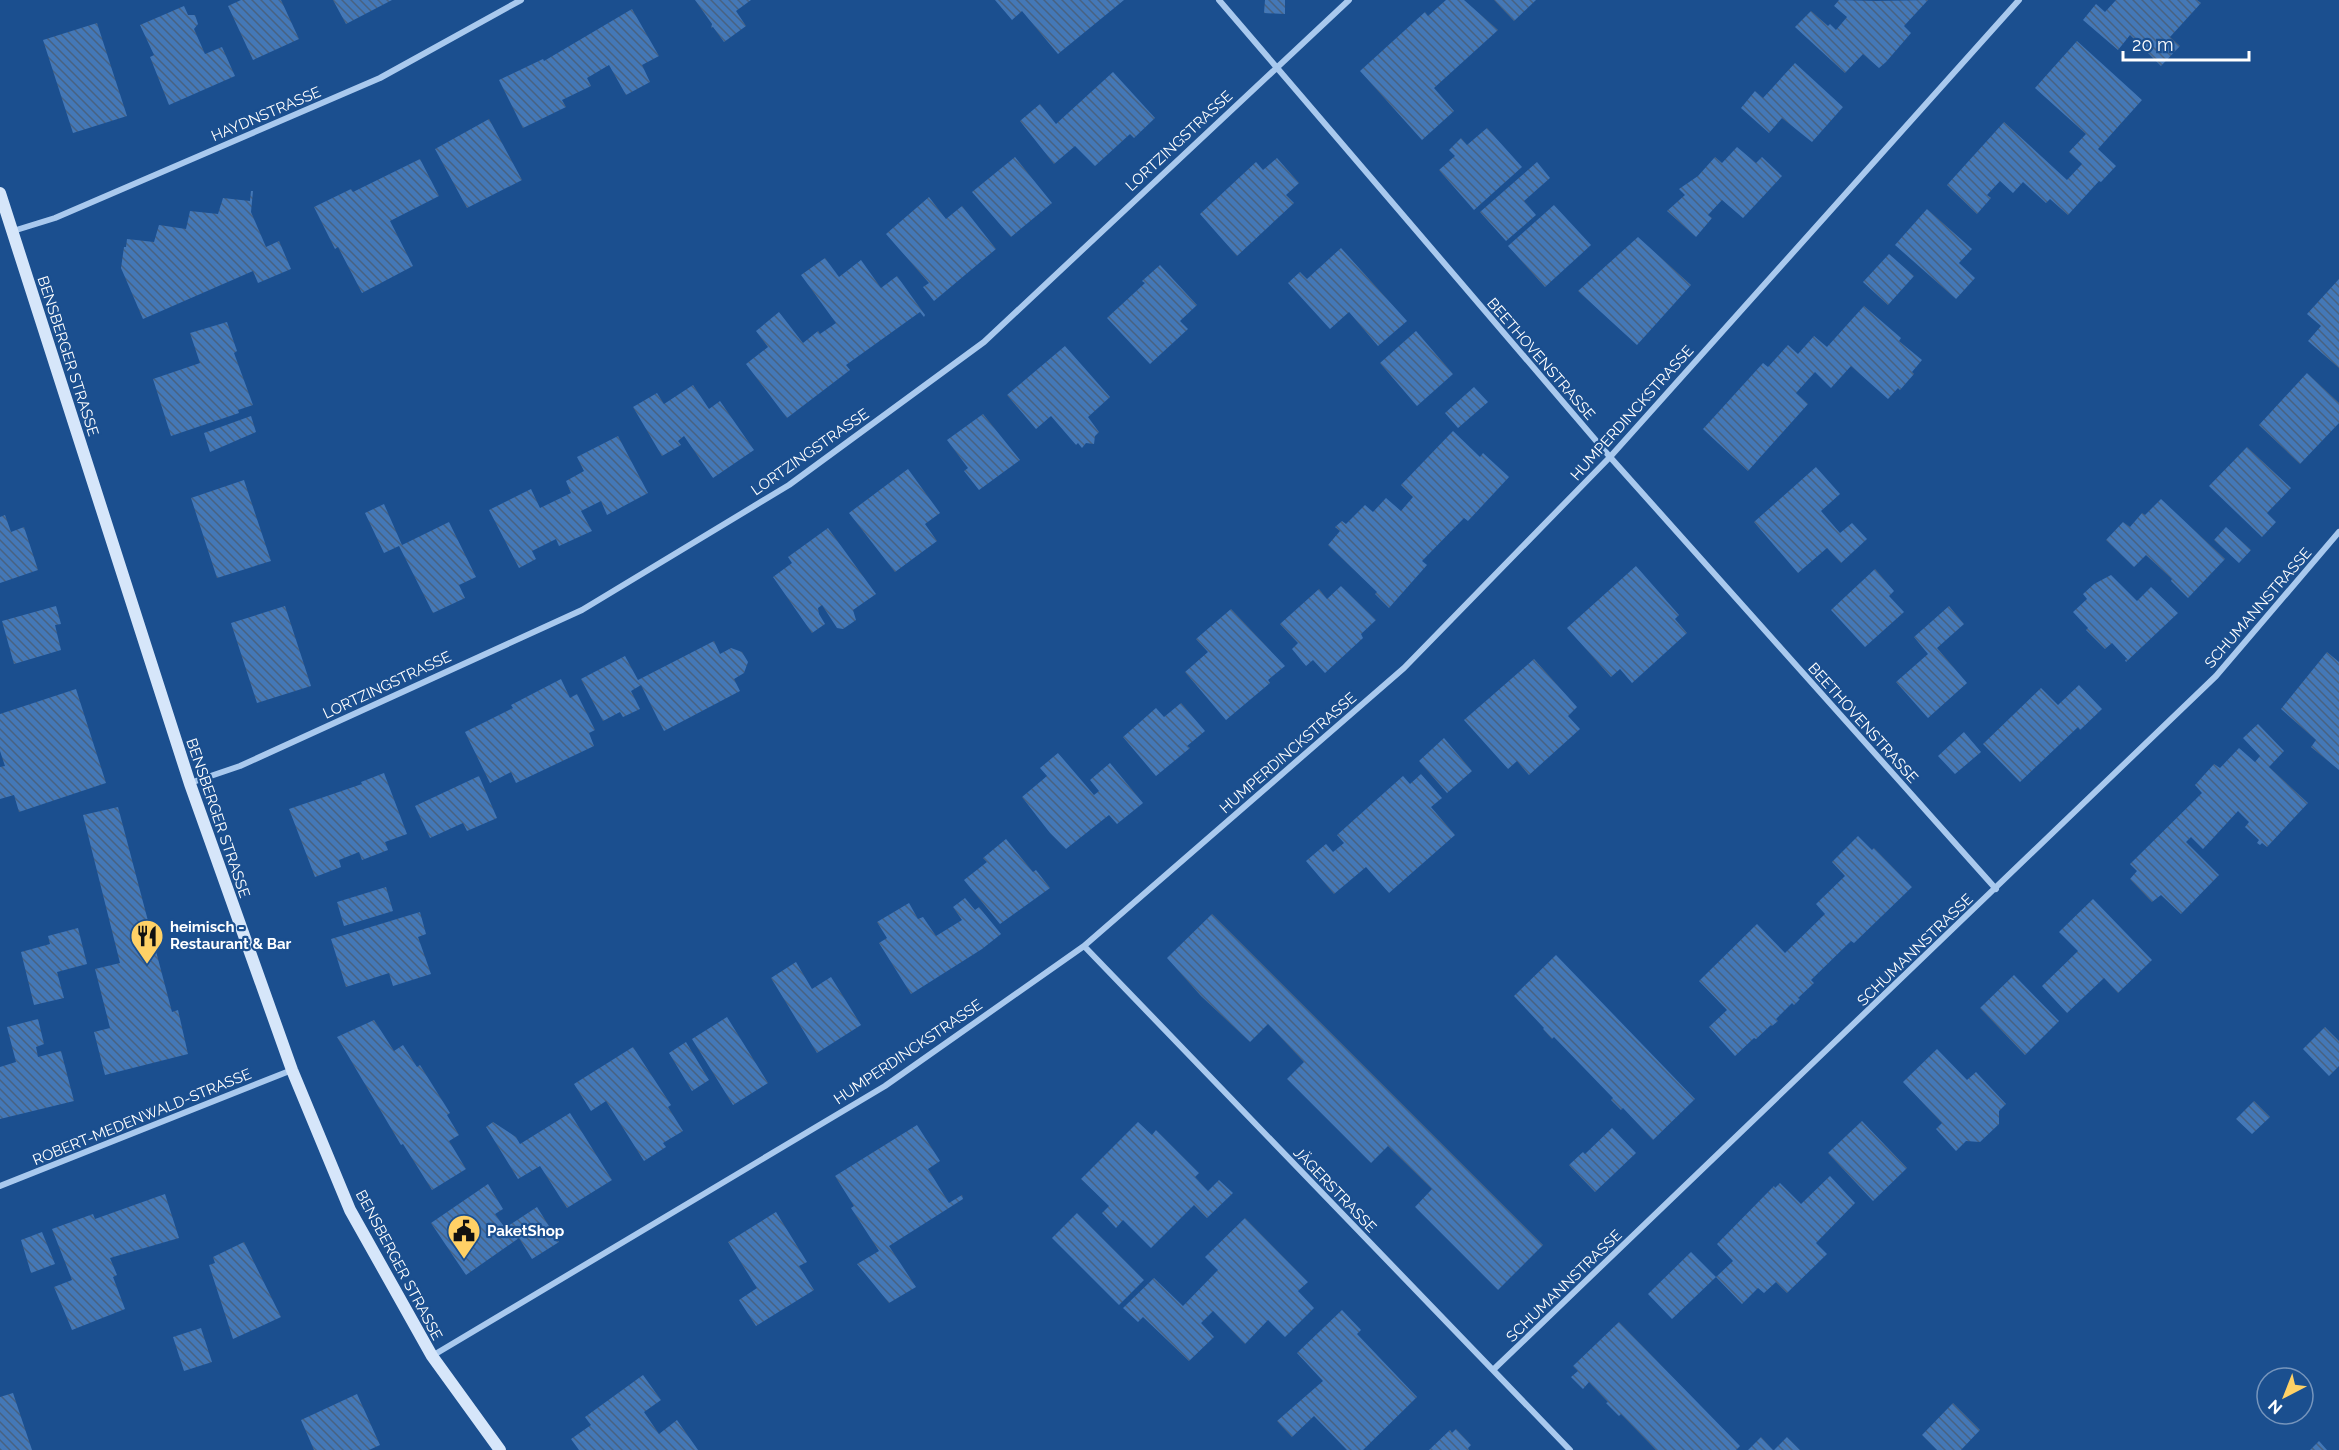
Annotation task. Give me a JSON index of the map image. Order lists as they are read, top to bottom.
{
  "streets": {
    "main road": ["BENSBERGER STRASSE"],
    "street": [
      "HAYDNSTRASSE",
      "LORTZINGSTRASSE",
      "BEETHOVENSTRASSE",
      "HUMPERDINCKSTRASSE",
      "SCHUMANNSTRASSE",
      "ROBERT-MEDENWALD-STRASSE",
      "JÄGERSTRASSE"
    ]
  },
  "crossings": [
    ["HAYDNSTRASSE", "BENSBERGER STRASSE"],
    ["LORTZINGSTRASSE", "BENSBERGER STRASSE"],
    ["LORTZINGSTRASSE", "BEETHOVENSTRASSE"],
    ["BENSBERGER STRASSE", "HUMPERDINCKSTRASSE"],
    ["BENSBERGER STRASSE", "ROBERT-MEDENWALD-STRASSE"],
    ["BEETHOVENSTRASSE", "HUMPERDINCKSTRASSE"],
    ["BEETHOVENSTRASSE", "SCHUMANNSTRASSE"],
    ["HUMPERDINCKSTRASSE", "JÄGERSTRASSE"],
    ["SCHUMANNSTRASSE", "JÄGERSTRASSE"]
  ],
  "places": {
    "restaurant": ["heimisch - Restaurant & Bar"],
    "public building": ["PaketShop"]
  },
  "scale_bar": "20 m",
  "north": "bottom left"
}
